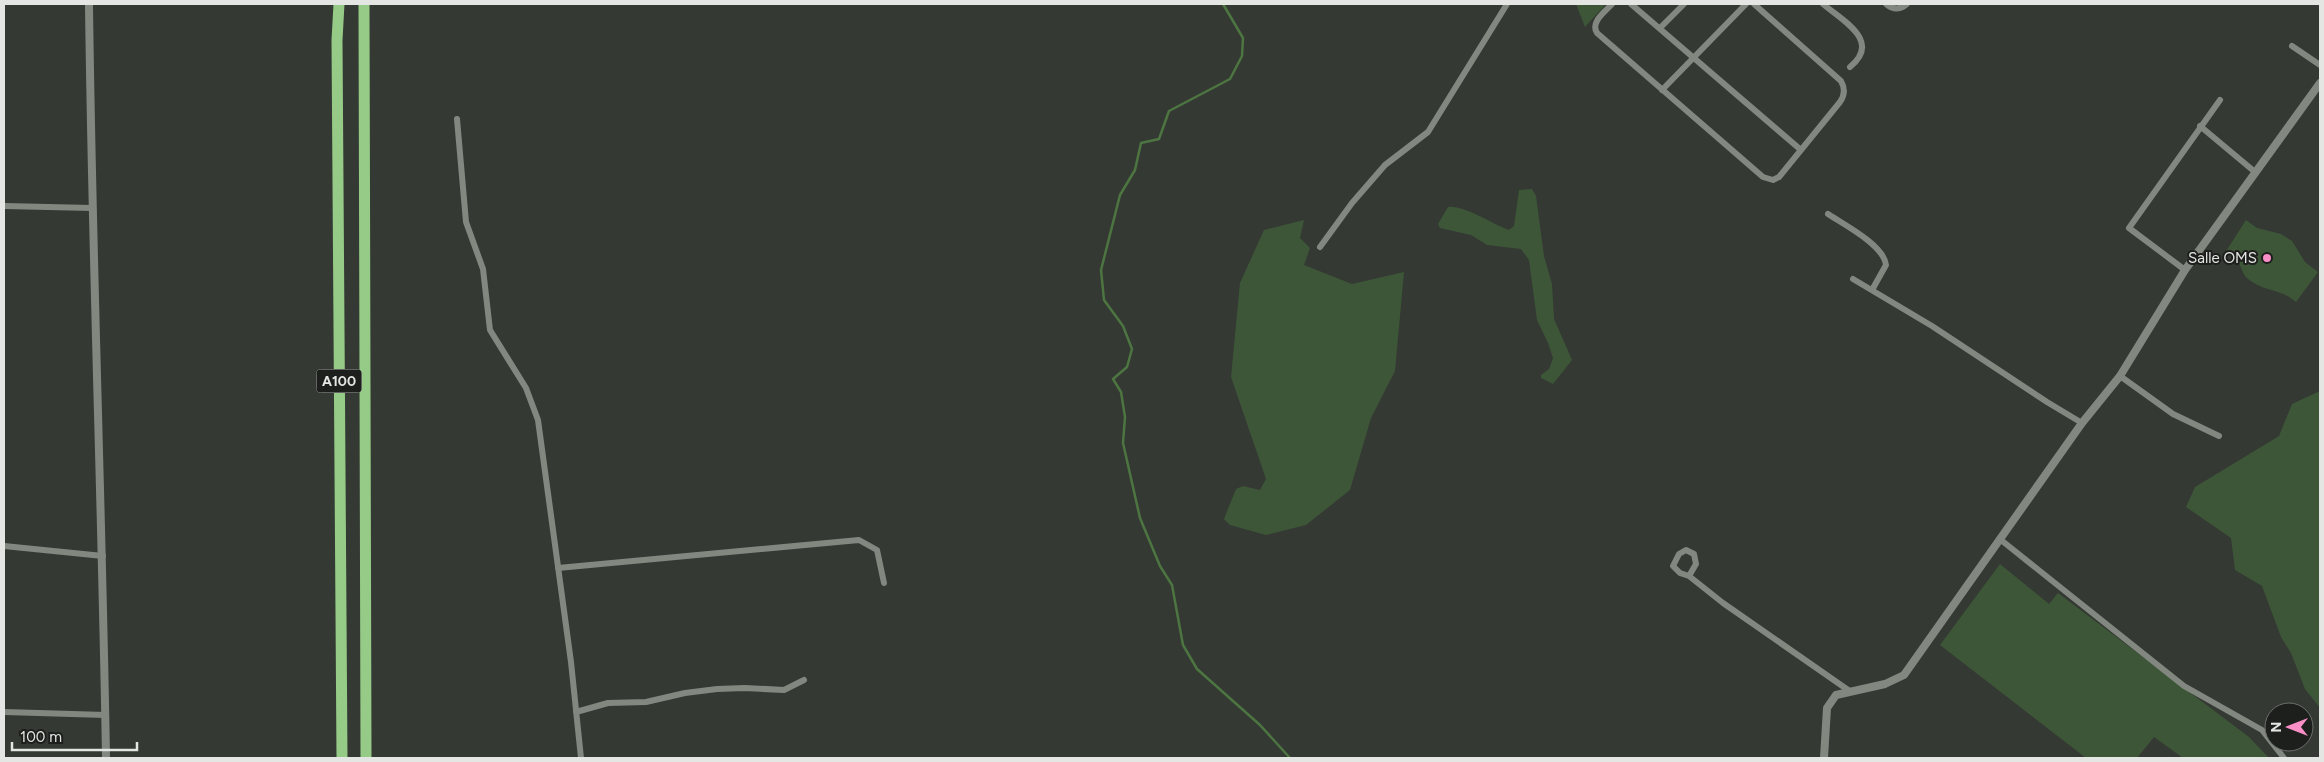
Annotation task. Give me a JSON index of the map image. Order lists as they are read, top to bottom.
{
  "streets": {
    "highway": ["A100"]
  },
  "places": ["Salle OMS"],
  "scale_bar": "100 m",
  "north": "left"
}
